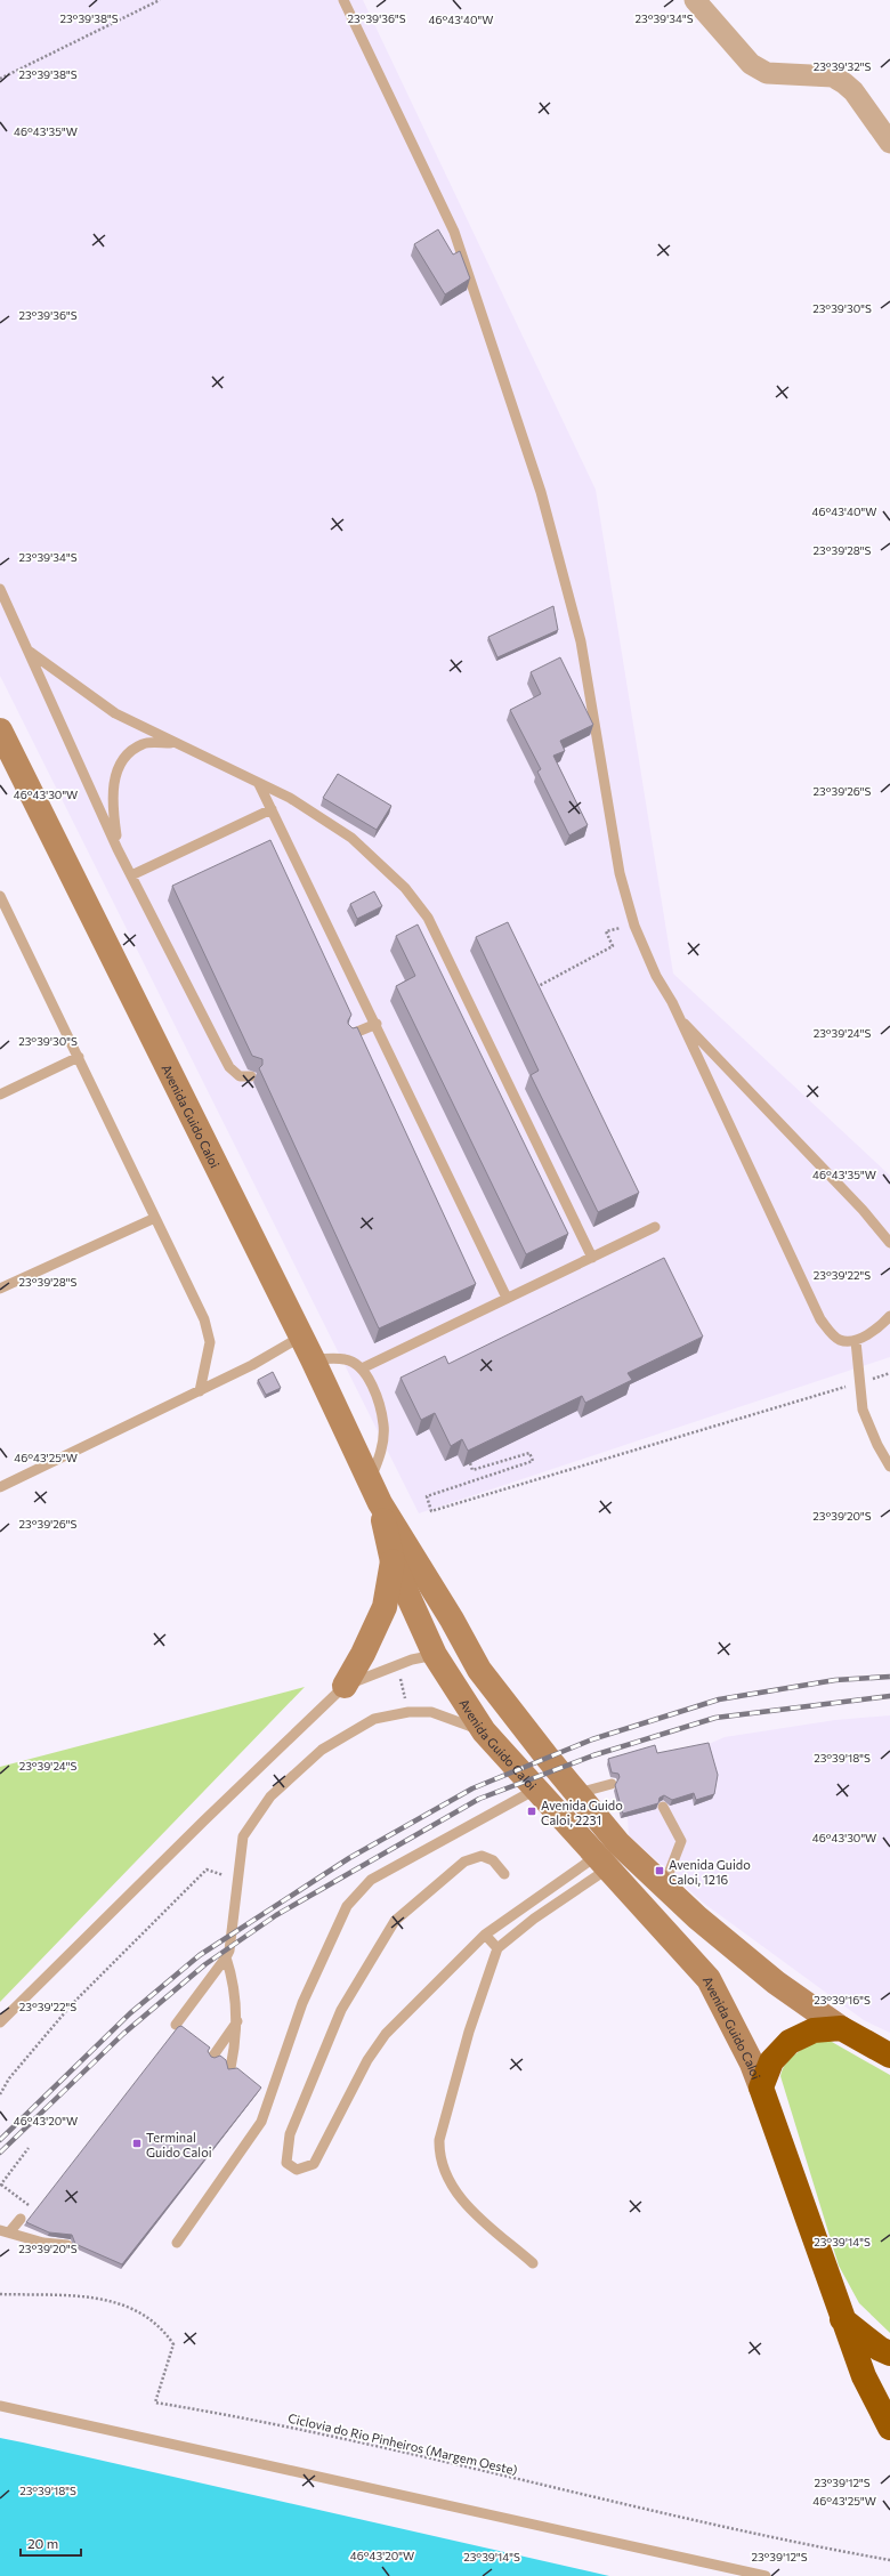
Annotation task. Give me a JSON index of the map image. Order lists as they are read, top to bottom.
{
  "streets": {
    "main road": ["Avenida Guido Caloi"],
    "path": ["Ciclovia do Rio Pinheiros (Margem Oeste)"]
  },
  "places": {
    "transit": ["Avenida Guido Caloi, 2231", "Avenida Guido Caloi, 1216", "Terminal Guido Caloi"]
  },
  "scale_bar": "20 m",
  "coordinates": [
    "23°39'38\"S",
    "23°39'36\"S",
    "23°39'34\"S",
    "46°43'40\"W",
    "23°39'32\"S",
    "46°43'35\"W",
    "23°39'30\"S",
    "23°39'28\"S",
    "23°39'26\"S",
    "46°43'30\"W",
    "23°39'24\"S",
    "23°39'22\"S",
    "46°43'25\"W",
    "23°39'20\"S",
    "23°39'18\"S",
    "23°39'16\"S",
    "46°43'20\"W",
    "23°39'14\"S",
    "23°39'12\"S"
  ]
}
